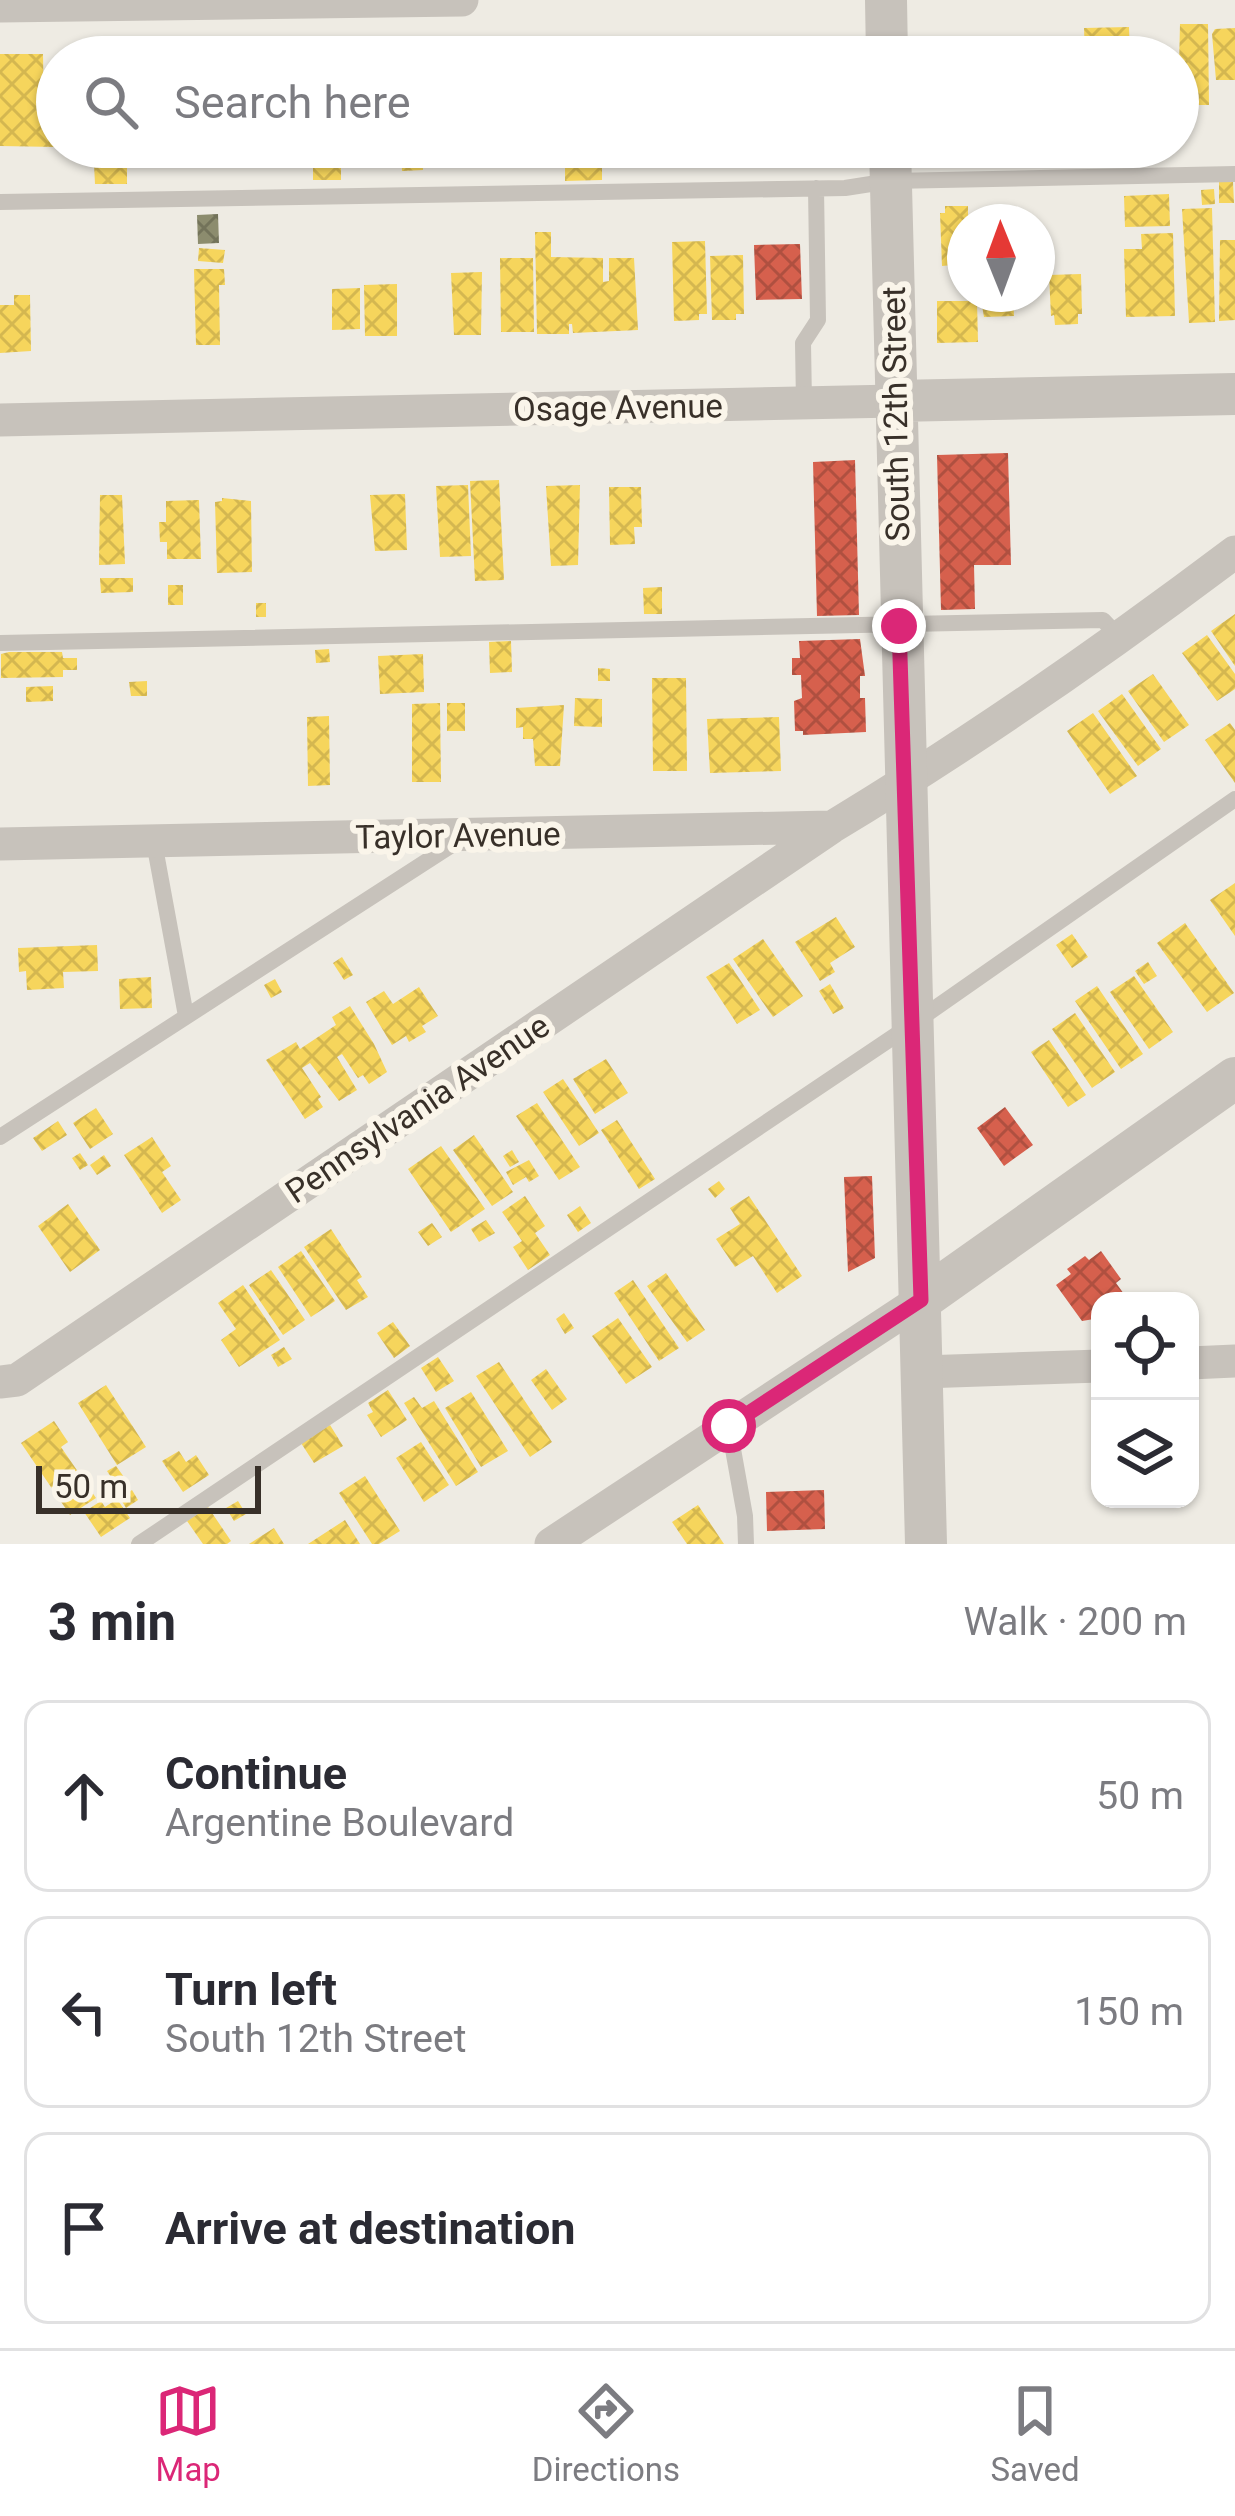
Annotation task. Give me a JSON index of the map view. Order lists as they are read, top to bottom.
{
  "streets": {
    "street": [
      "Osage Avenue",
      "South 12th Street",
      "Taylor Avenue",
      "Pennsylvania Avenue"
    ]
  },
  "crossings": [
    ["Osage Avenue", "South 12th Street"],
    ["South 12th Street", "Taylor Avenue"],
    ["Taylor Avenue", "Pennsylvania Avenue"]
  ],
  "scale_bar": "50 m",
  "north": "top",
  "page": {
    "search": "Search here",
    "scale": "50 m",
    "heading": ["3 min", "Walk · 200 m"],
    "list": [
      ["Continue", "Argentine Boulevard", "50 m"],
      ["Turn left", "South 12th Street", "150 m"],
      "Arrive at destination"
    ],
    "nav": ["Map", "Directions", "Saved"]
  }
}
